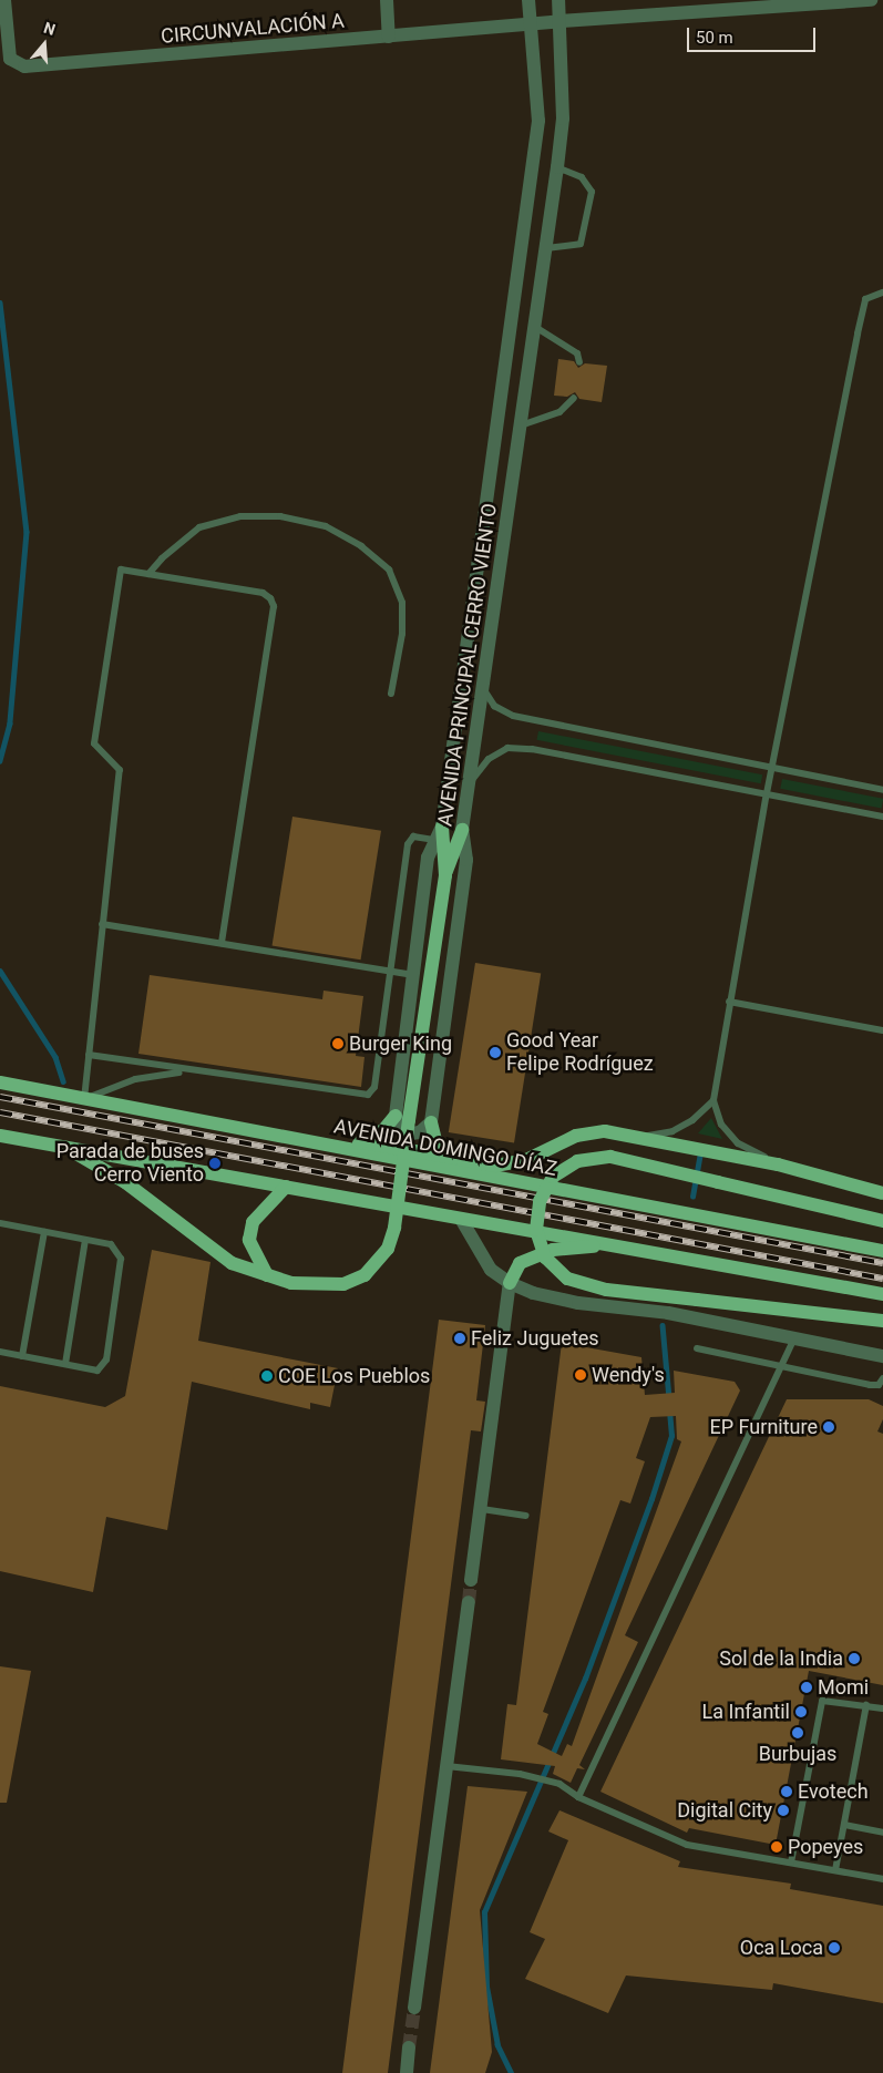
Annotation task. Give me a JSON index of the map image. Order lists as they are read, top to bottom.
{
  "streets": {
    "main road": ["AVENIDA DOMINGO DÍAZ"],
    "street": ["CIRCUNVALACIÓN A", "AVENIDA PRINCIPAL CERRO VIENTO"]
  },
  "crossings": [
    ["CIRCUNVALACIÓN A", "AVENIDA PRINCIPAL CERRO VIENTO"]
  ],
  "places": [
    "Burger King",
    "Good Year Felipe Rodríguez",
    "Parada de buses Cerro Viento",
    "Feliz Juguetes",
    "Wendy's",
    "COE Los Pueblos",
    "EP Furniture",
    "Sol de la India",
    "Momi",
    "La Infantil",
    "Burbujas",
    "Evotech",
    "Digital City",
    "Popeyes",
    "Oca Loca"
  ],
  "scale_bar": "50 m",
  "north": "top"
}
